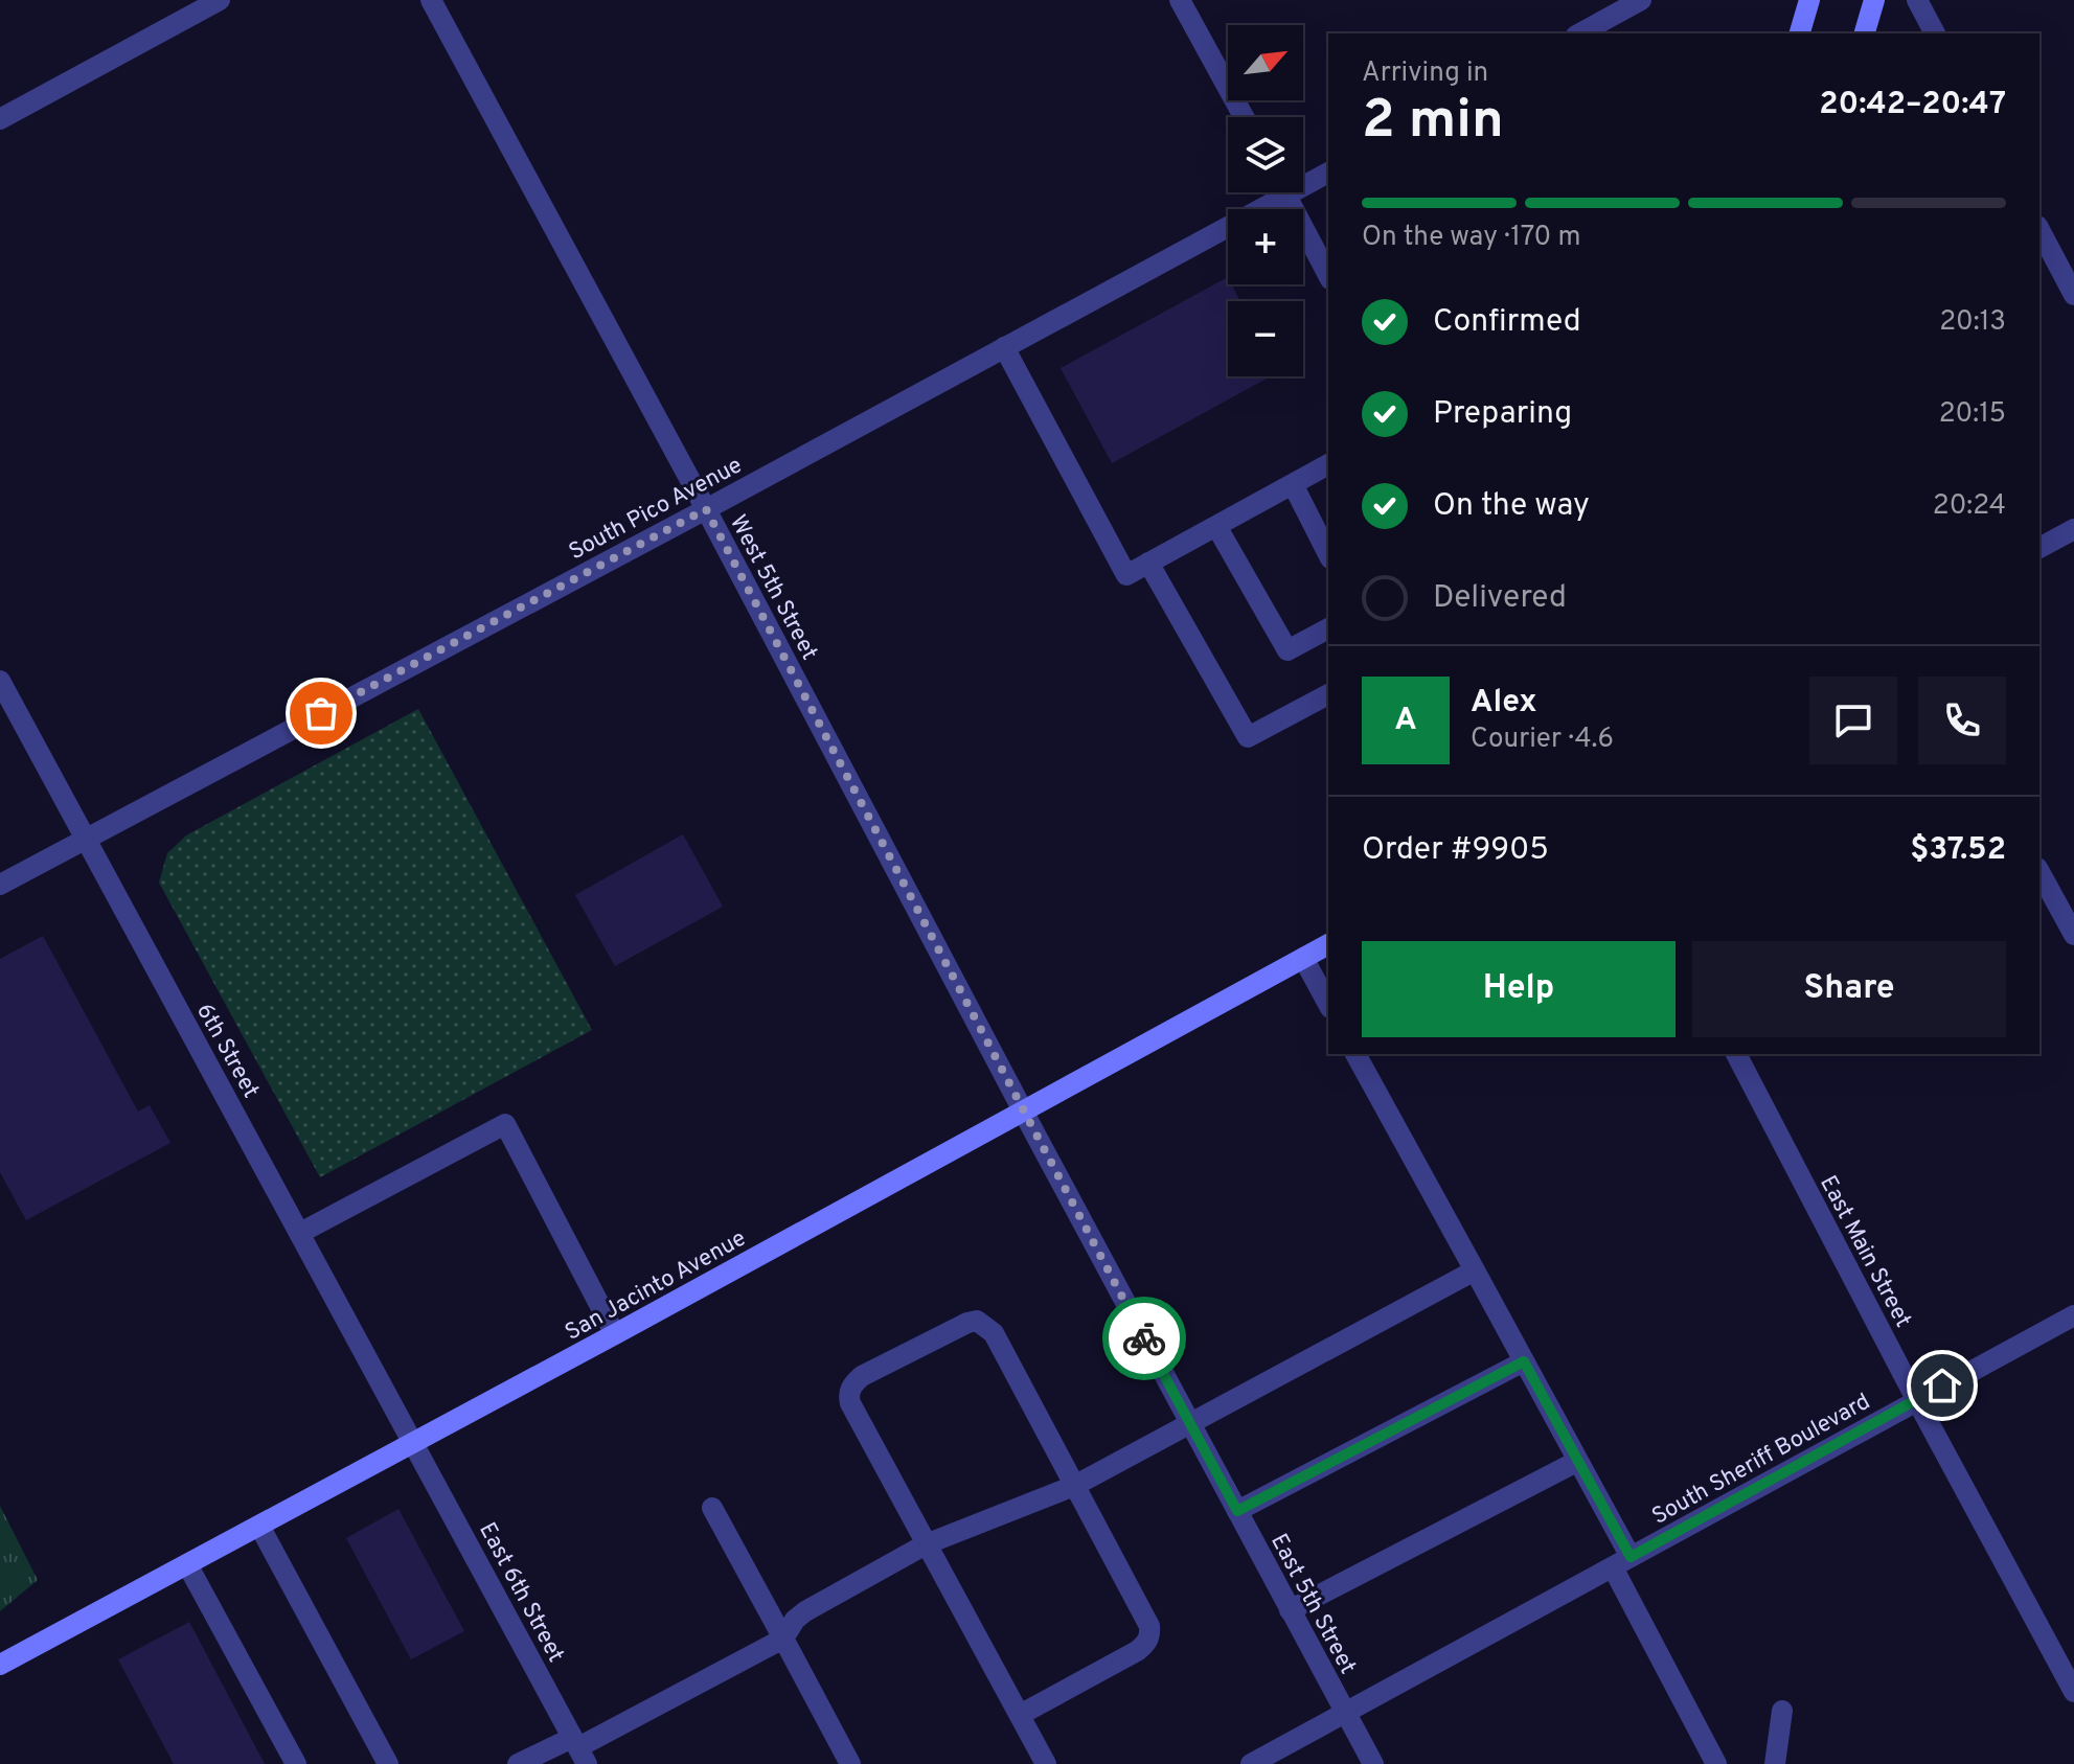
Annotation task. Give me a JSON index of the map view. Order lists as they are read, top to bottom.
{
  "streets": {
    "main road": ["San Jacinto Avenue"],
    "street": [
      "South Pico Avenue",
      "West 5th Street",
      "6th Street",
      "East Main Street",
      "South Sheriff Boulevard",
      "East 6th Street",
      "East 5th Street"
    ]
  },
  "crossings": [
    ["South Pico Avenue", "West 5th Street"],
    ["South Pico Avenue", "6th Street"],
    ["West 5th Street", "San Jacinto Avenue"],
    ["West 5th Street", "East 5th Street"],
    ["6th Street", "San Jacinto Avenue"],
    ["6th Street", "East 6th Street"],
    ["East Main Street", "South Sheriff Boulevard"],
    ["San Jacinto Avenue", "East 6th Street"],
    ["San Jacinto Avenue", "East 5th Street"],
    ["South Sheriff Boulevard", "East 5th Street"]
  ],
  "north": "top right",
  "page": {
    "map_buttons": ["+", "−"],
    "heading": ["2 min", "Arriving in", "20:42–20:47"],
    "panel": [
      "Alex",
      "Courier · 4.6",
      "Order #9905",
      "$37.52"
    ],
    "bar": "On the way · 170 m",
    "list": [
      ["Confirmed", "20:13"],
      ["Preparing", "20:15"],
      ["On the way", "20:24"],
      "Delivered"
    ],
    "round": "A",
    "buttons": ["Help", "Share"]
  }
}
